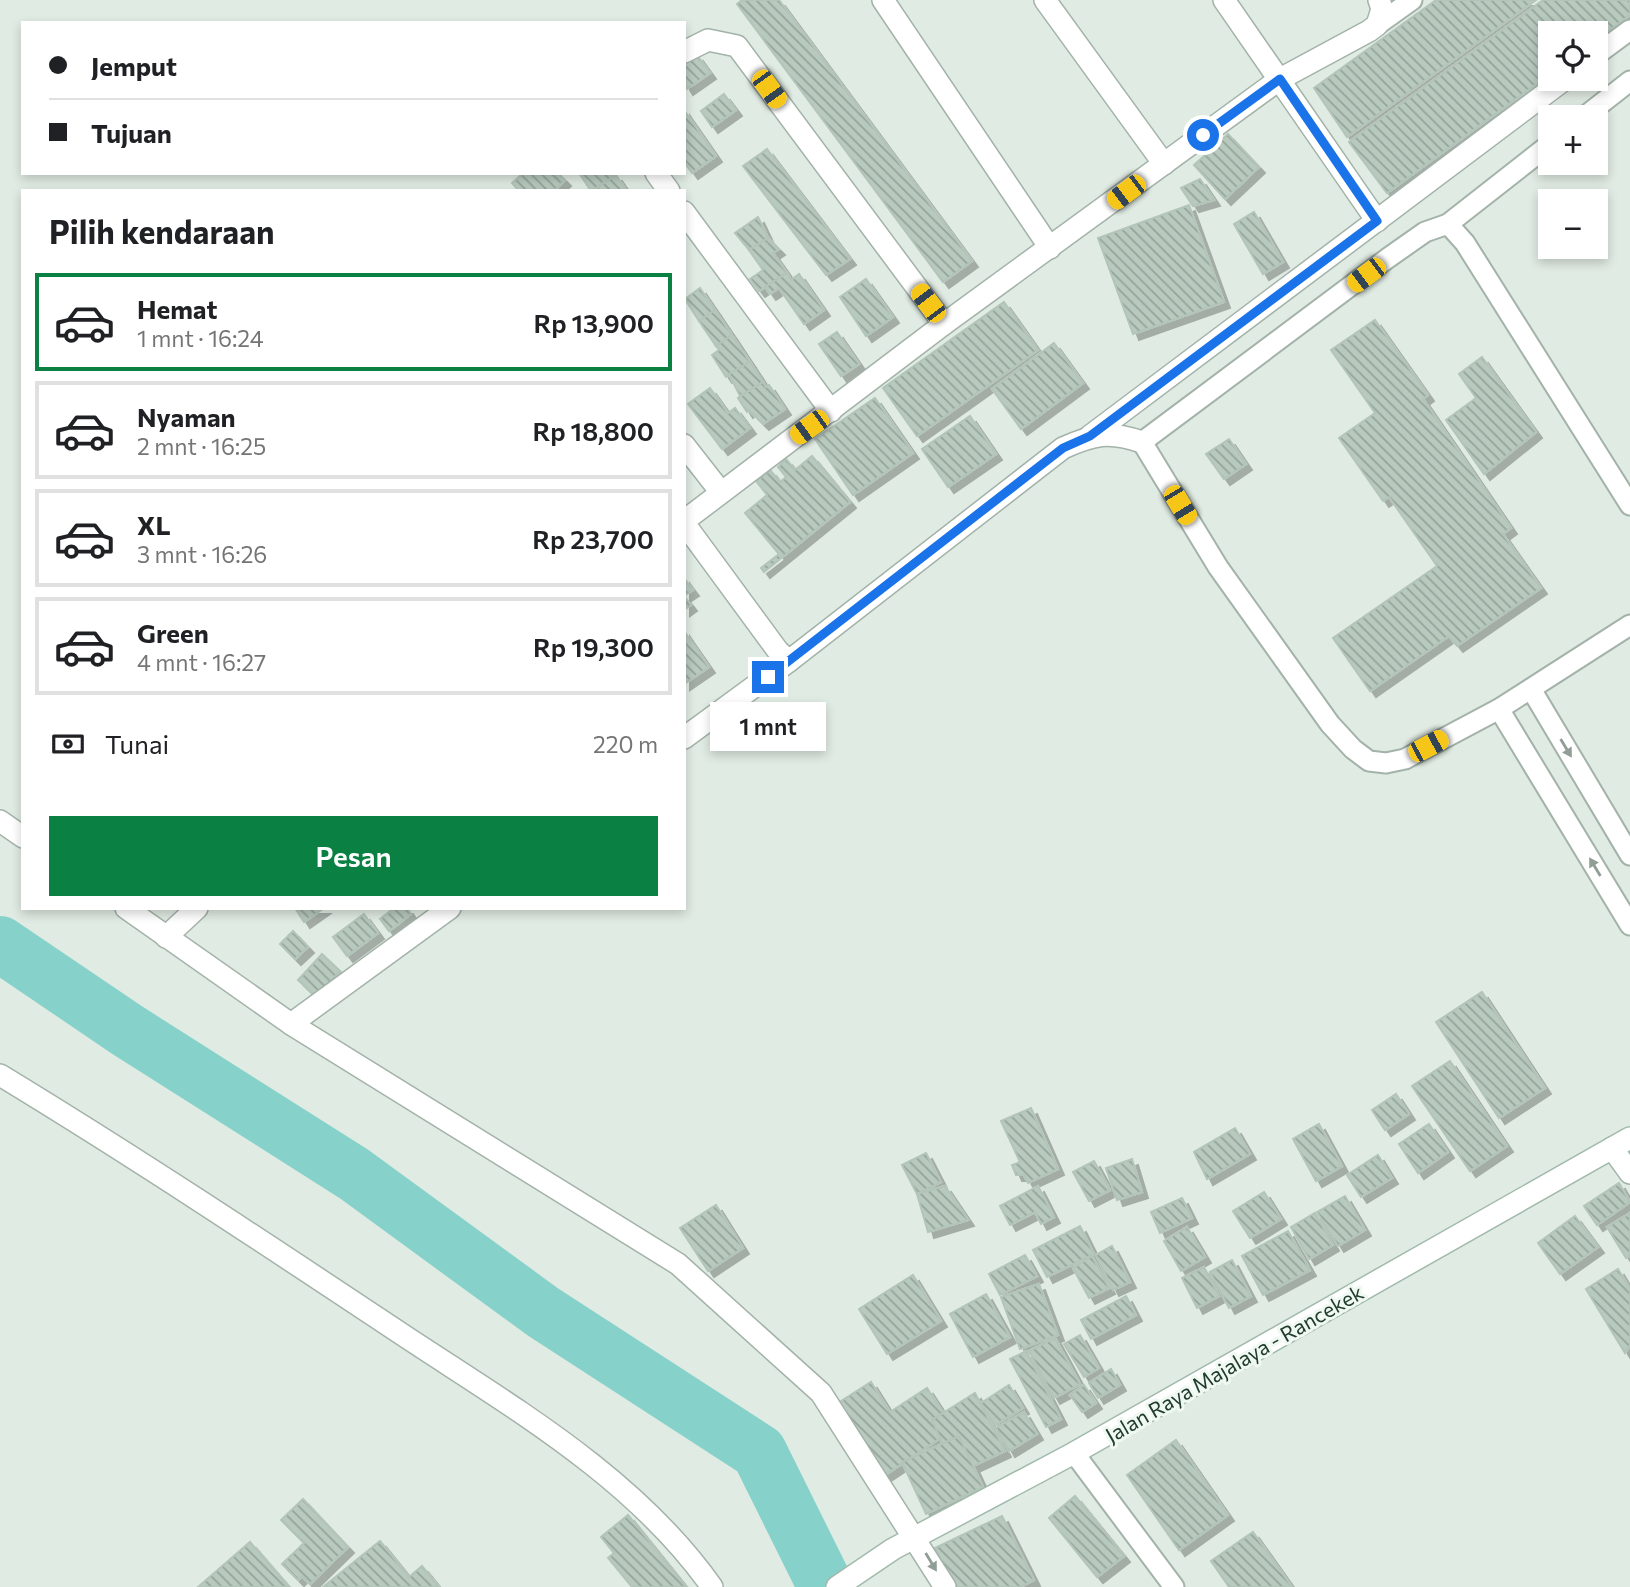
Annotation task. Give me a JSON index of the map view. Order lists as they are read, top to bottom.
{
  "streets": {
    "street": ["Jalan Raya Majalaya - Rancekek"]
  },
  "page": {
    "map_buttons": ["+", "−"],
    "banner": ["Jemput", "Tujuan"],
    "heading": "Pilih kendaraan",
    "list": [
      {
        "name": "Hemat",
        "note": "1 mnt · 16:24",
        "value": "Rp 13,900"
      },
      {
        "name": "Nyaman",
        "note": "2 mnt · 16:25",
        "value": "Rp 18,800"
      },
      {
        "name": "XL",
        "note": "3 mnt · 16:26",
        "value": "Rp 23,700"
      },
      {
        "name": "Green",
        "note": "4 mnt · 16:27",
        "value": "Rp 19,300"
      }
    ],
    "bubble": "1 mnt",
    "pay": ["Tunai", "220 m"],
    "buttons": "Pesan"
  }
}
